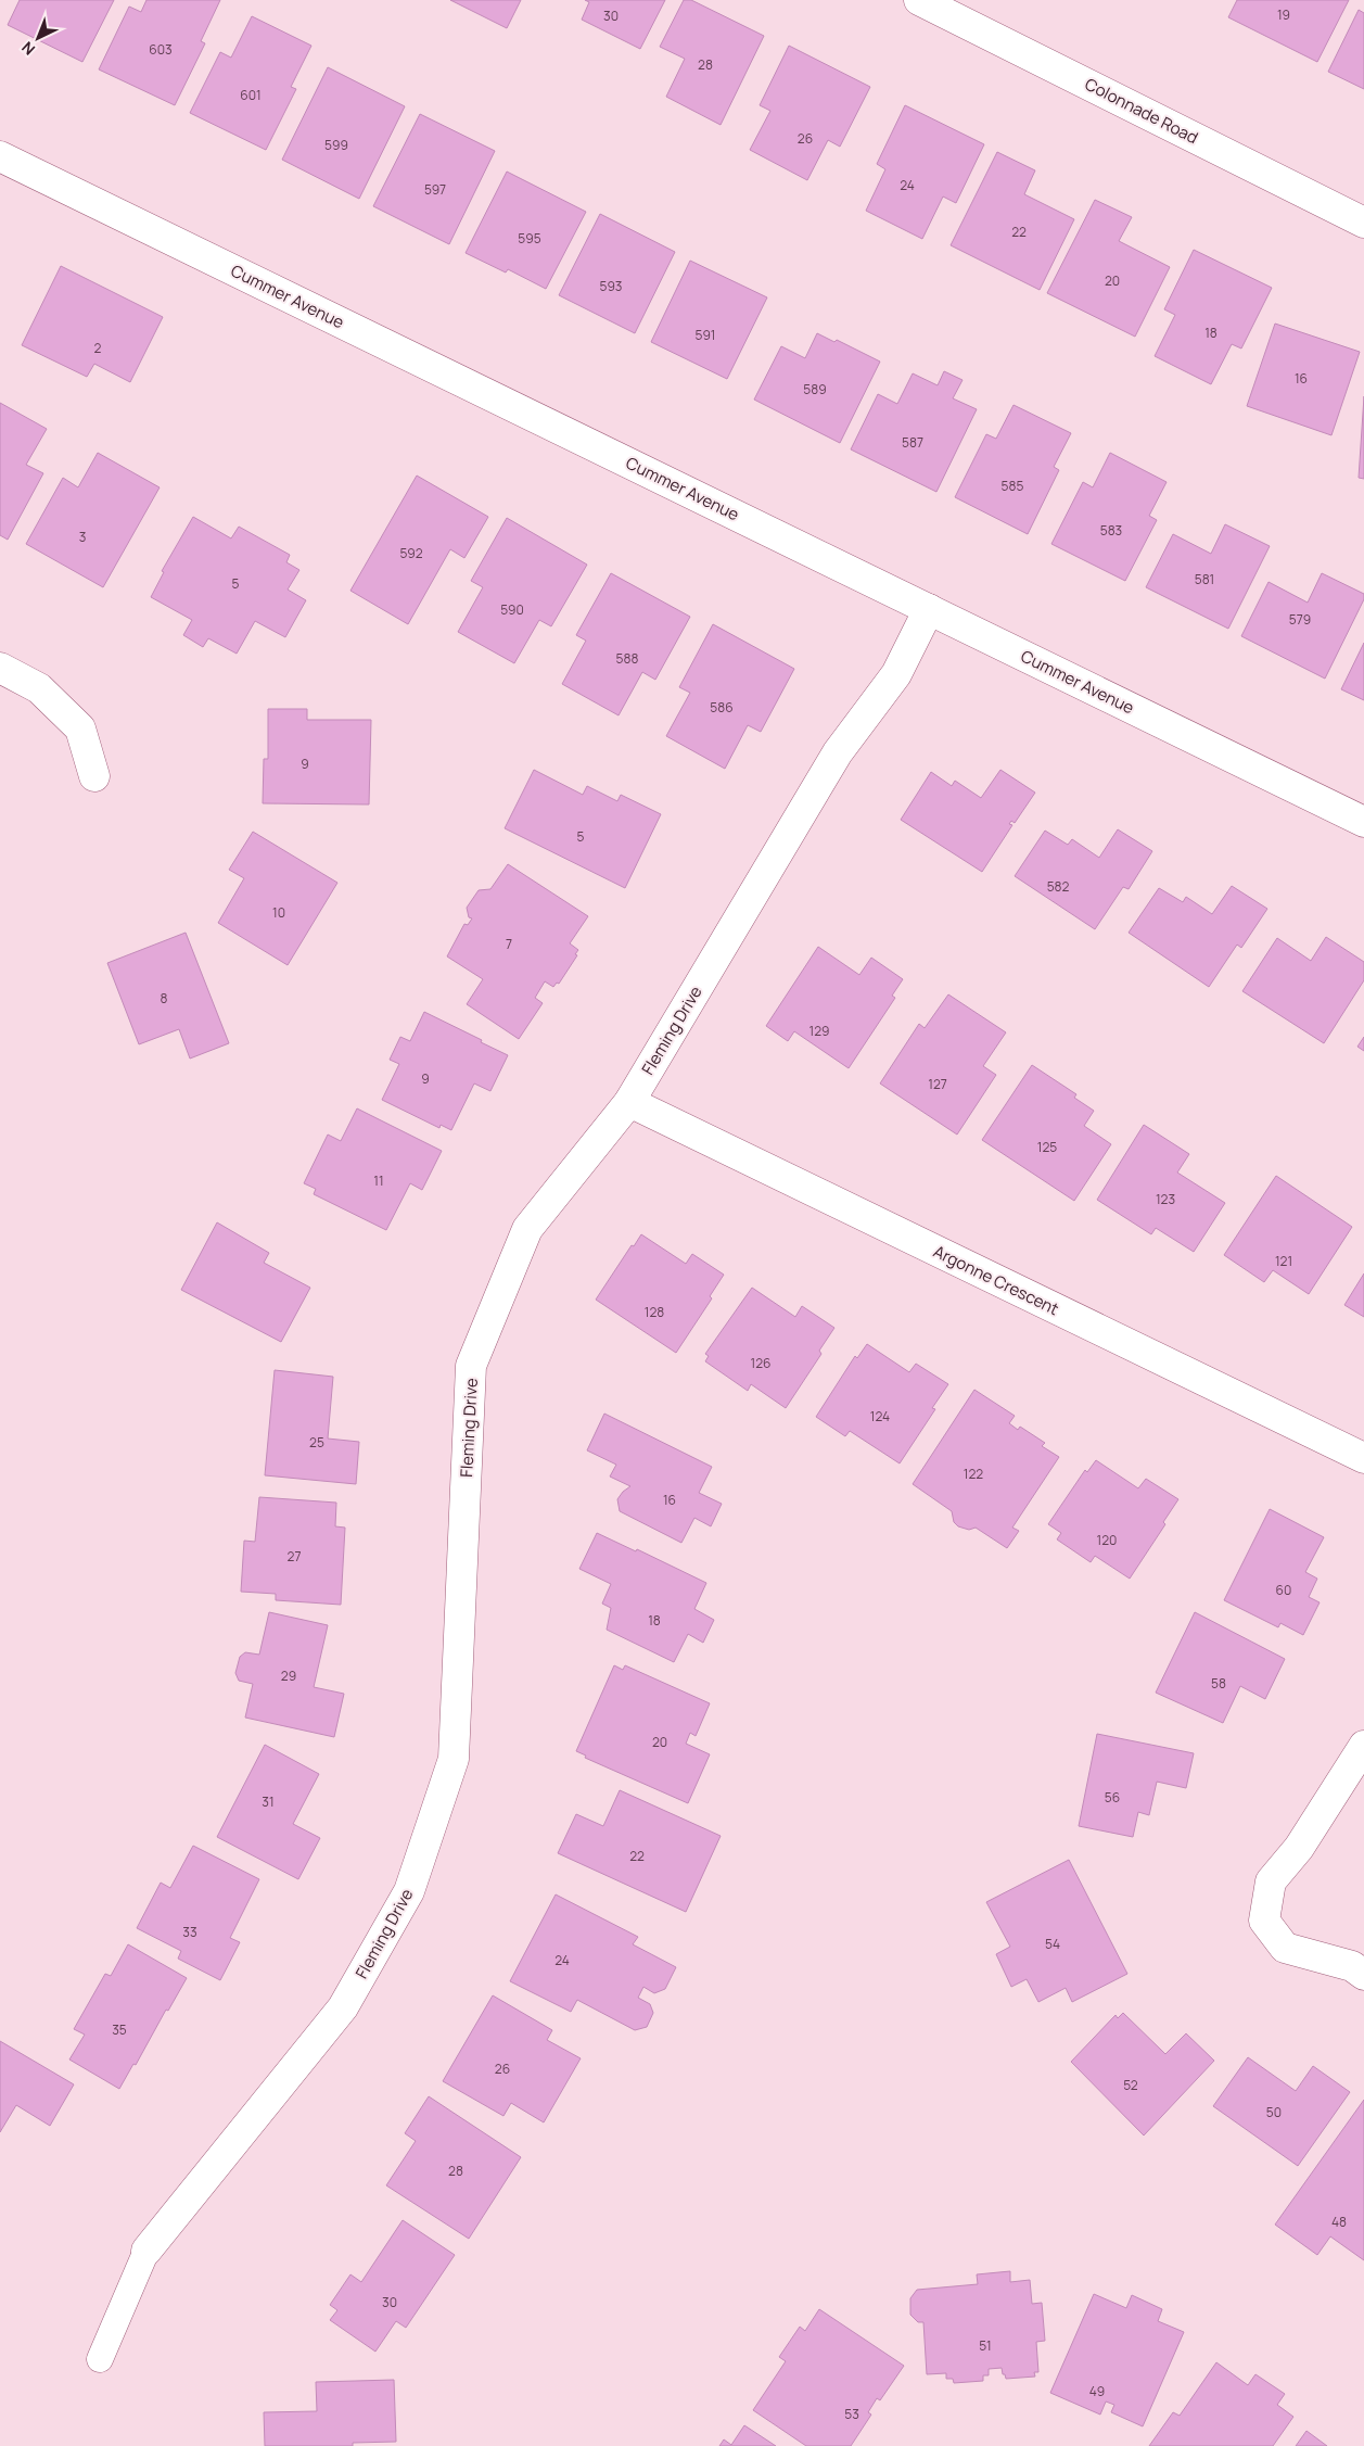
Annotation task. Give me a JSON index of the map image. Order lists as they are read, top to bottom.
{
  "streets": {
    "street": [
      "Colonnade Road",
      "Cummer Avenue",
      "Fleming Drive",
      "Argonne Crescent"
    ]
  },
  "crossings": [
    ["Cummer Avenue", "Fleming Drive"],
    ["Fleming Drive", "Argonne Crescent"]
  ],
  "house_numbers": [
    "19",
    "30",
    "603",
    "28",
    "601",
    "26",
    "599",
    "24",
    "597",
    "22",
    "595",
    "20",
    "593",
    "18",
    "591",
    "2",
    "16",
    "589",
    "587",
    "585",
    "583",
    "3",
    "592",
    "581",
    "5",
    "590",
    "579",
    "588",
    "586",
    "9",
    "5",
    "582",
    "10",
    "7",
    "8",
    "129",
    "9",
    "127",
    "125",
    "11",
    "123",
    "121",
    "128",
    "126",
    "124",
    "25",
    "122",
    "16",
    "120",
    "27",
    "60",
    "18",
    "29",
    "58",
    "20",
    "56",
    "31",
    "22",
    "33",
    "54",
    "24",
    "35",
    "26",
    "52",
    "50",
    "28",
    "48",
    "30",
    "51",
    "49",
    "53"
  ],
  "north": "bottom left"
}
